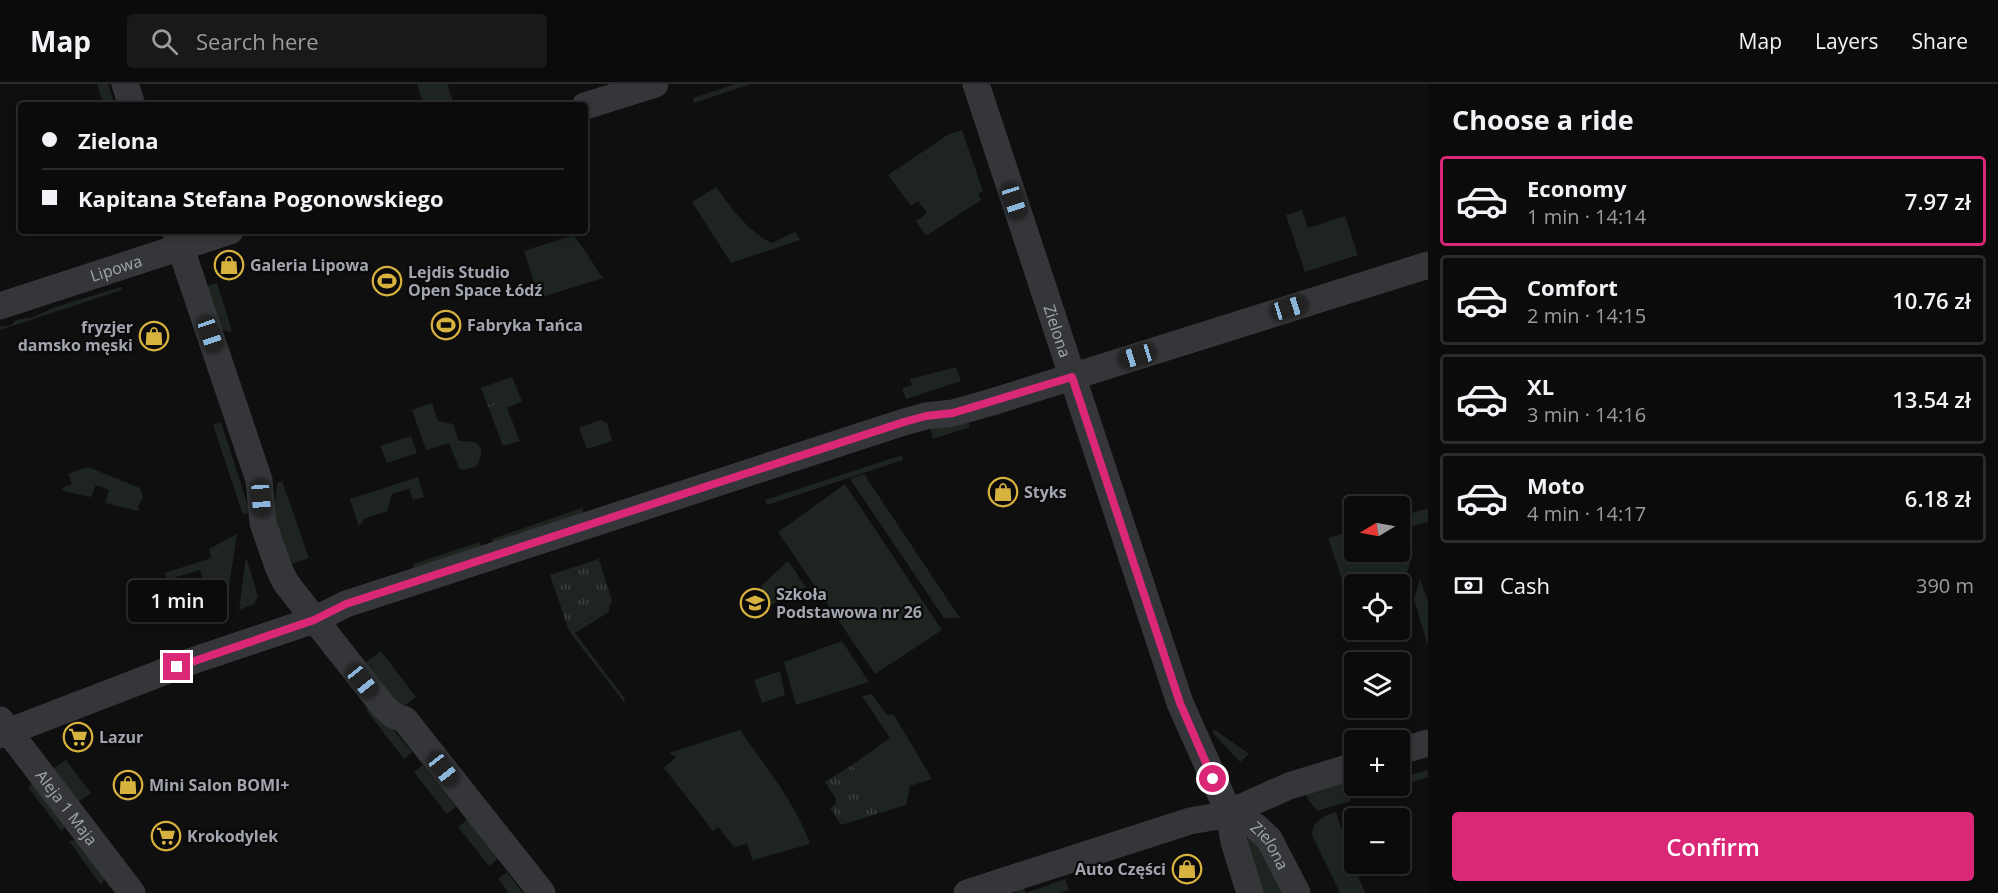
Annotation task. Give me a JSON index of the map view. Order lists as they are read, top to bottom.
{
  "streets": {
    "street": ["Lipowa", "Zielona", "Aleja 1 Maja"]
  },
  "places": {
    "shop": [
      "Galeria Lipowa",
      "fryzjer damsko męski",
      "Styks",
      "Mini Salon BOMI+",
      "Auto Części"
    ],
    "sports": ["Lejdis Studio Open Space Łódź", "Fabryka Tańca"],
    "school or university": ["Szkoła Podstawowa nr 26"],
    "supermarket": ["Lazur", "Krokodylek"]
  },
  "north": "left",
  "page": {
    "header": "Map",
    "search": "Search here",
    "nav": ["Map", "Layers", "Share"],
    "heading": "Choose a ride",
    "banner": ["Zielona", "Kapitana Stefana Pogonowskiego"],
    "list": [
      {
        "name": "Economy",
        "note": "1 min · 14:14",
        "value": "7.97 zł"
      },
      {
        "name": "Comfort",
        "note": "2 min · 14:15",
        "value": "10.76 zł"
      },
      {
        "name": "XL",
        "note": "3 min · 14:16",
        "value": "13.54 zł"
      },
      {
        "name": "Moto",
        "note": "4 min · 14:17",
        "value": "6.18 zł"
      }
    ],
    "map_buttons": ["+", "−"],
    "pay": ["Cash", "390 m"],
    "bubble": "1 min",
    "buttons": "Confirm"
  }
}
